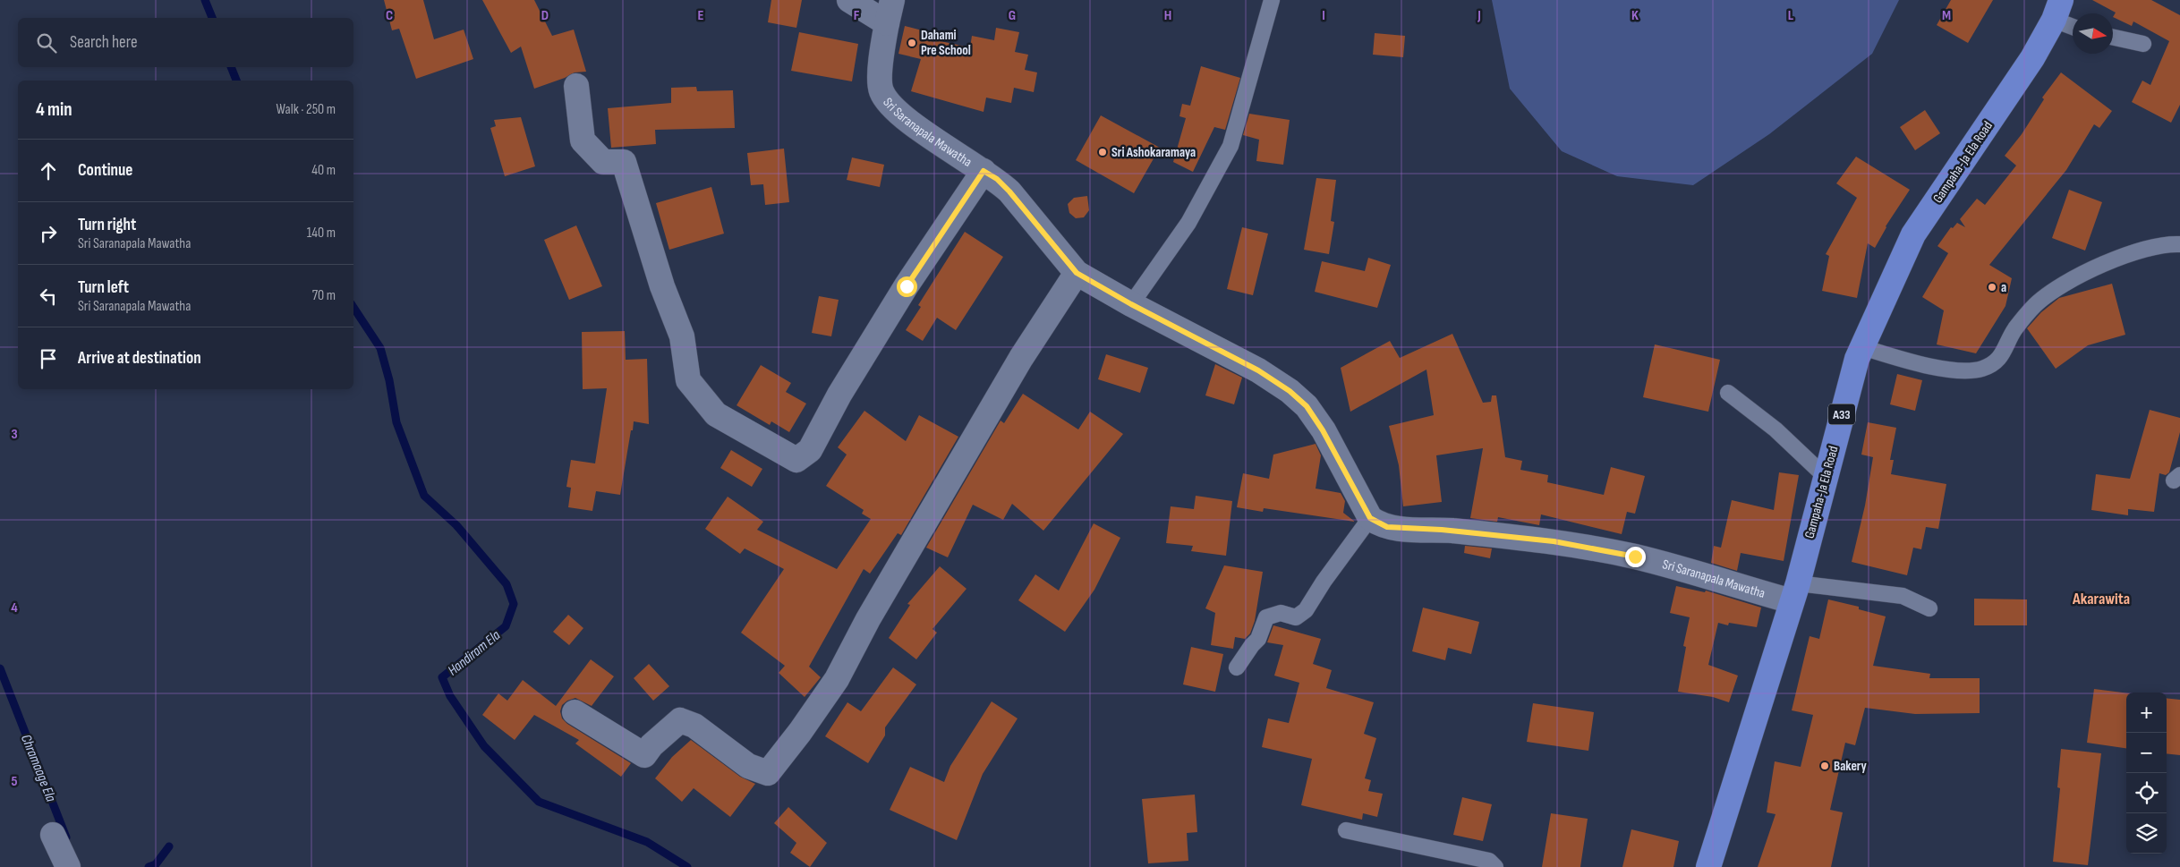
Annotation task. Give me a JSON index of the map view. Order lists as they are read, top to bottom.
{
  "streets": {
    "highway": ["Gampaha-Ja Ela Road", "A33"],
    "street": ["Sri Saranapala Mawatha"]
  },
  "crossings": [
    ["Sri Saranapala Mawatha", "Gampaha-Ja Ela Road"]
  ],
  "districts": ["Akarawita"],
  "water": ["Handiram Ela", "Chramaage Ela"],
  "places": [
    "Dahami Pre School",
    "Sri Ashokaramaya",
    "a",
    "Bakery"
  ],
  "north": "right",
  "page": {
    "search": "Search here",
    "heading": ["4 min", "Walk · 250 m"],
    "list": [
      ["Continue", "40 m"],
      ["Turn right", "Sri Saranapala Mawatha", "140 m"],
      ["Turn left", "Sri Saranapala Mawatha", "70 m"],
      "Arrive at destination"
    ],
    "map_buttons": ["+", "−"]
  },
  "grid": {
    "columns": [
      "C",
      "D",
      "E",
      "F",
      "G",
      "H",
      "I",
      "J",
      "K",
      "L",
      "M"
    ],
    "rows": ["3", "4", "5"]
  }
}
